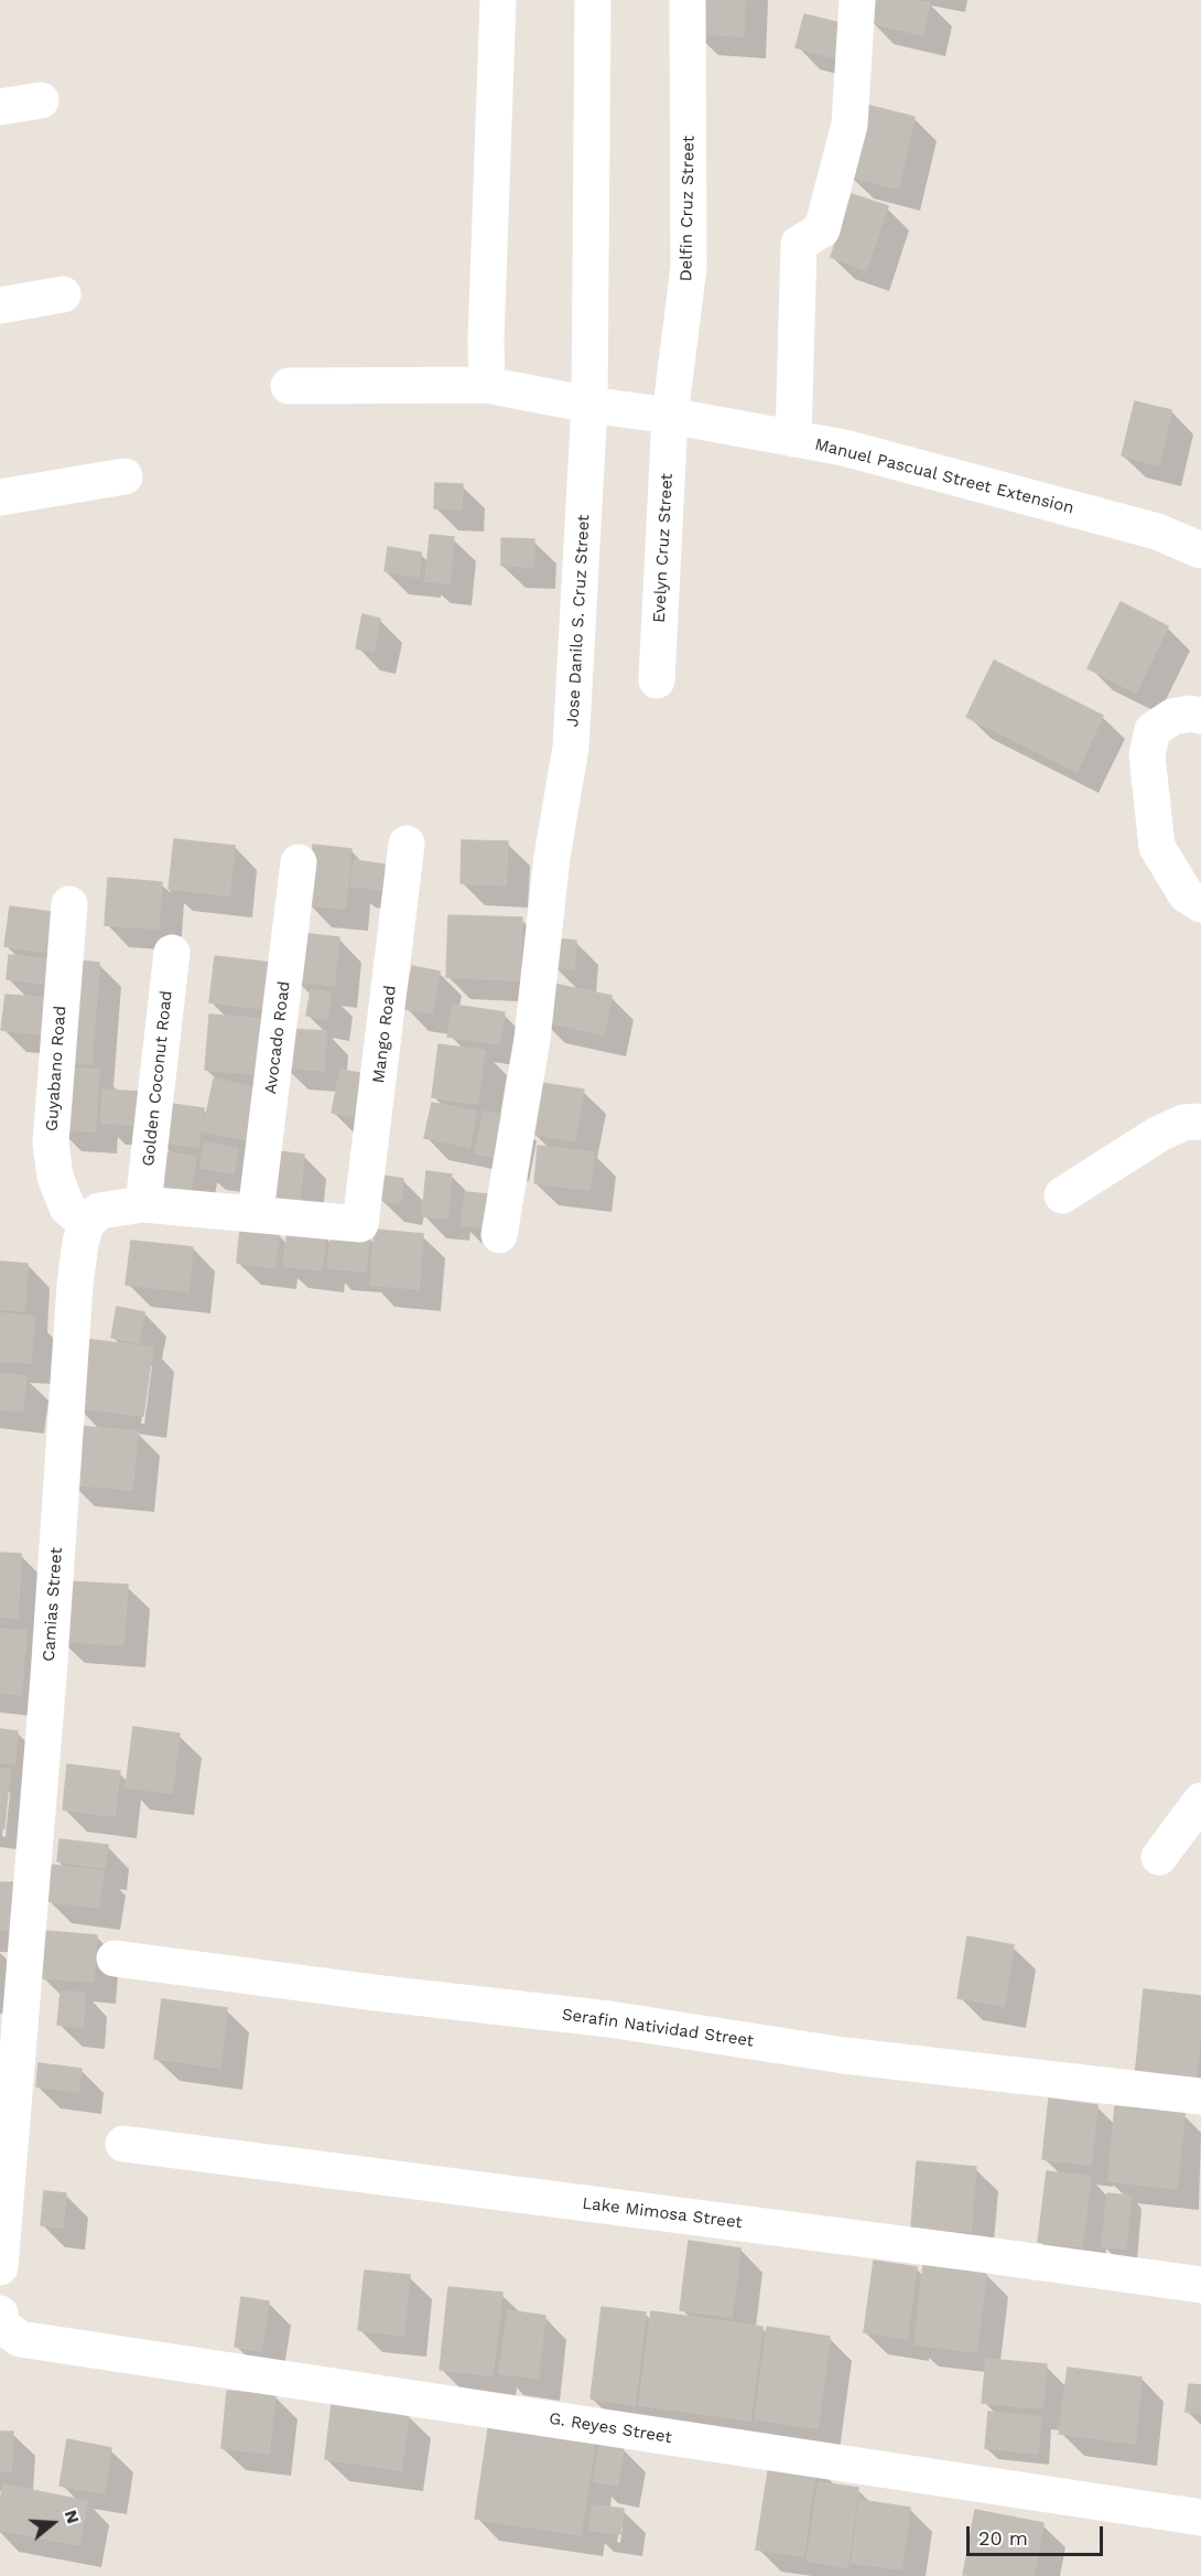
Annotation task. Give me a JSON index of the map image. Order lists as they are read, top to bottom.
{
  "streets": {
    "street": [
      "Delfin Cruz Street",
      "Manuel Pascual Street Extension",
      "Evelyn Cruz Street",
      "Jose Danilo S. Cruz Street",
      "Mango Road",
      "Avocado Road",
      "Guyabano Road",
      "Golden Coconut Road",
      "Camias Street",
      "Serafin Natividad Street",
      "Lake Mimosa Street",
      "G. Reyes Street"
    ]
  },
  "crossings": [
    ["Delfin Cruz Street", "Manuel Pascual Street Extension"],
    ["Delfin Cruz Street", "Evelyn Cruz Street"],
    ["Manuel Pascual Street Extension", "Evelyn Cruz Street"],
    ["Manuel Pascual Street Extension", "Jose Danilo S. Cruz Street"],
    ["Mango Road", "Avocado Road"],
    ["Guyabano Road", "Camias Street"]
  ],
  "scale_bar": "20 m",
  "north": "right"
}
